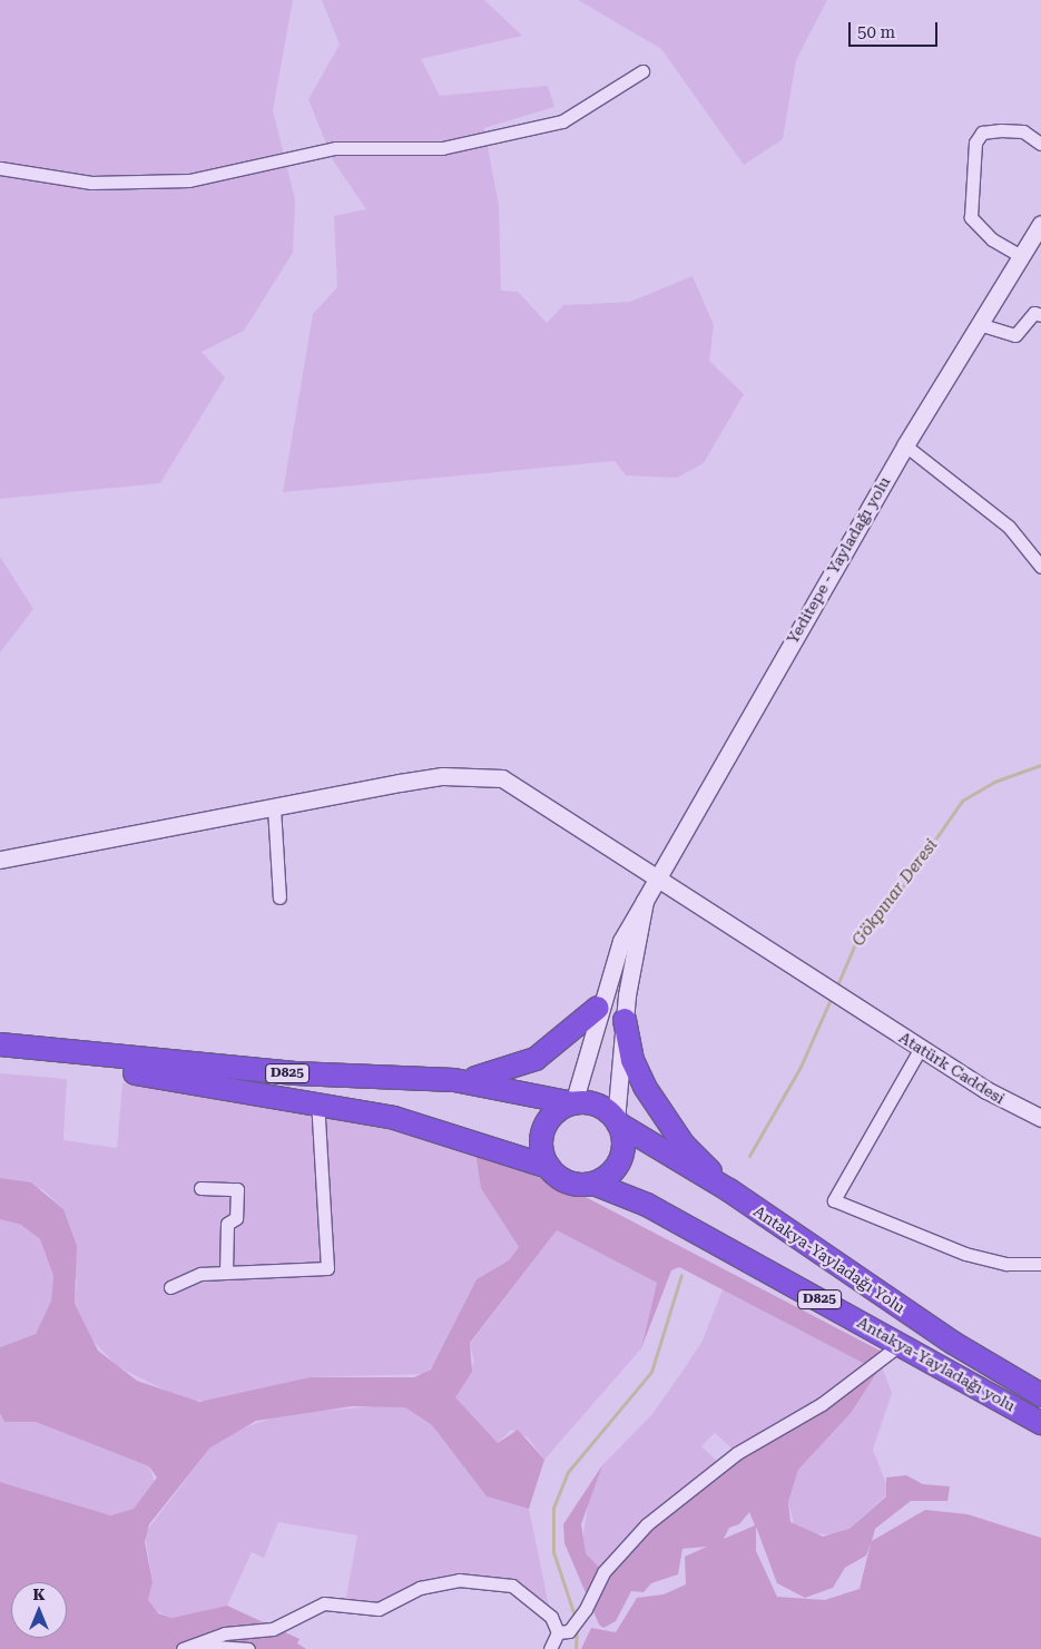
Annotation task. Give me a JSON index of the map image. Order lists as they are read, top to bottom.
{
  "streets": {
    "highway": ["D825", "Antakya-Yayladağı Yolu", "Antakya-Yayladağı yolu"],
    "main road": ["Yeditepe - Yayladağı yolu", "Atatürk Caddesi"]
  },
  "crossings": [
    ["Yeditepe - Yayladağı yolu", "Atatürk Caddesi"],
    ["Yeditepe - Yayladağı yolu", "D825"],
    ["Yeditepe - Yayladağı yolu", "Antakya-Yayladağı Yolu"],
    ["Yeditepe - Yayladağı yolu", "Antakya-Yayladağı yolu"],
    ["D825", "Antakya-Yayladağı Yolu"],
    ["D825", "Antakya-Yayladağı yolu"],
    ["Antakya-Yayladağı Yolu", "Antakya-Yayladağı yolu"]
  ],
  "water": ["Gökpınar Deresi"],
  "scale_bar": "50 m",
  "north": "top"
}
